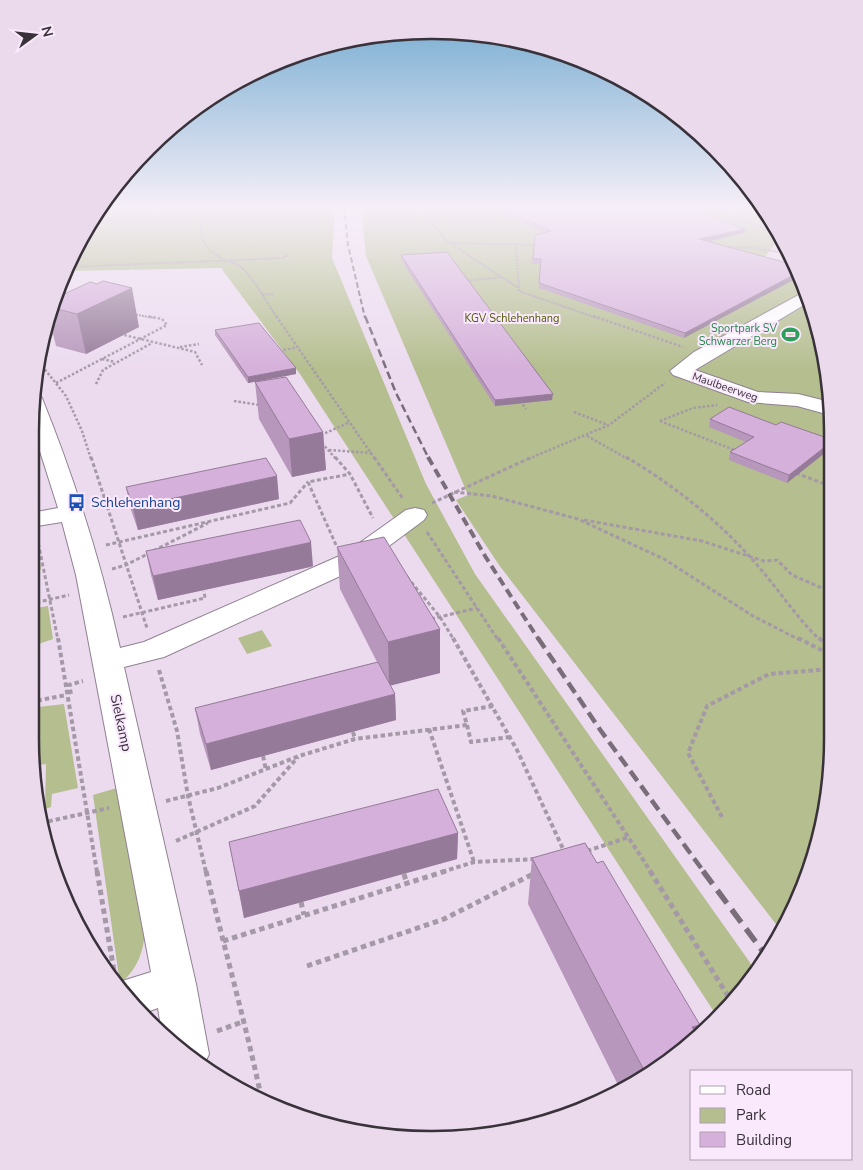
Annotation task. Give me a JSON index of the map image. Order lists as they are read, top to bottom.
{
  "streets": {
    "street": ["Maulbeerweg", "Sielkamp"]
  },
  "parks": ["KGV Schlehenhang"],
  "places": {
    "sports": ["Sportpark SV Schwarzer Berg"],
    "bus stop": ["Schlehenhang"]
  },
  "legend": ["Road", "Park", "Building"],
  "north": "right"
}
